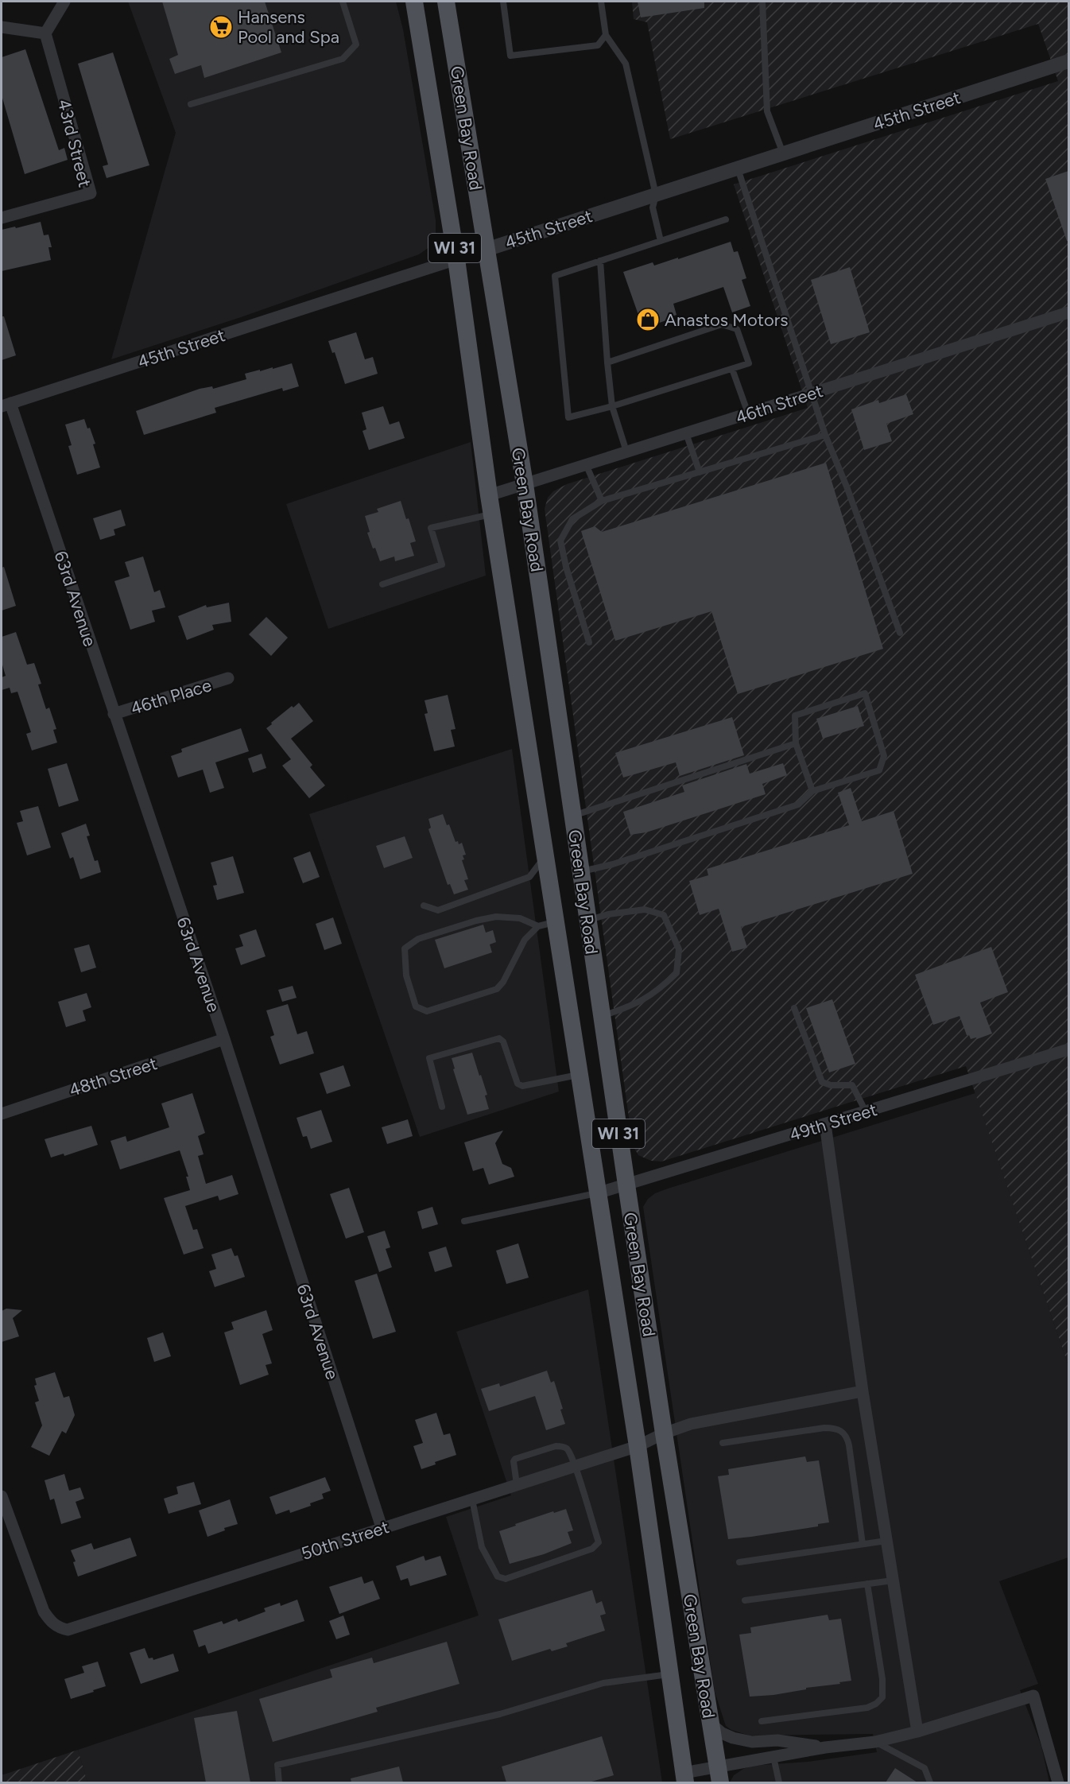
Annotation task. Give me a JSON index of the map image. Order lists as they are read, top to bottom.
{
  "streets": {
    "main road": ["Green Bay Road", "WI 31"],
    "street": [
      "45th Street",
      "43rd Street",
      "46th Street",
      "63rd Avenue",
      "46th Place",
      "48th Street",
      "49th Street",
      "50th Street"
    ]
  },
  "crossings": [
    ["45th Street", "Green Bay Road"],
    ["45th Street", "63rd Avenue"],
    ["Green Bay Road", "46th Street"],
    ["Green Bay Road", "49th Street"],
    ["Green Bay Road", "50th Street"],
    ["63rd Avenue", "46th Place"],
    ["63rd Avenue", "48th Street"],
    ["63rd Avenue", "50th Street"]
  ],
  "places": {
    "supermarket": ["Hansens Pool and Spa"],
    "shop": ["Anastos Motors"]
  }
}
